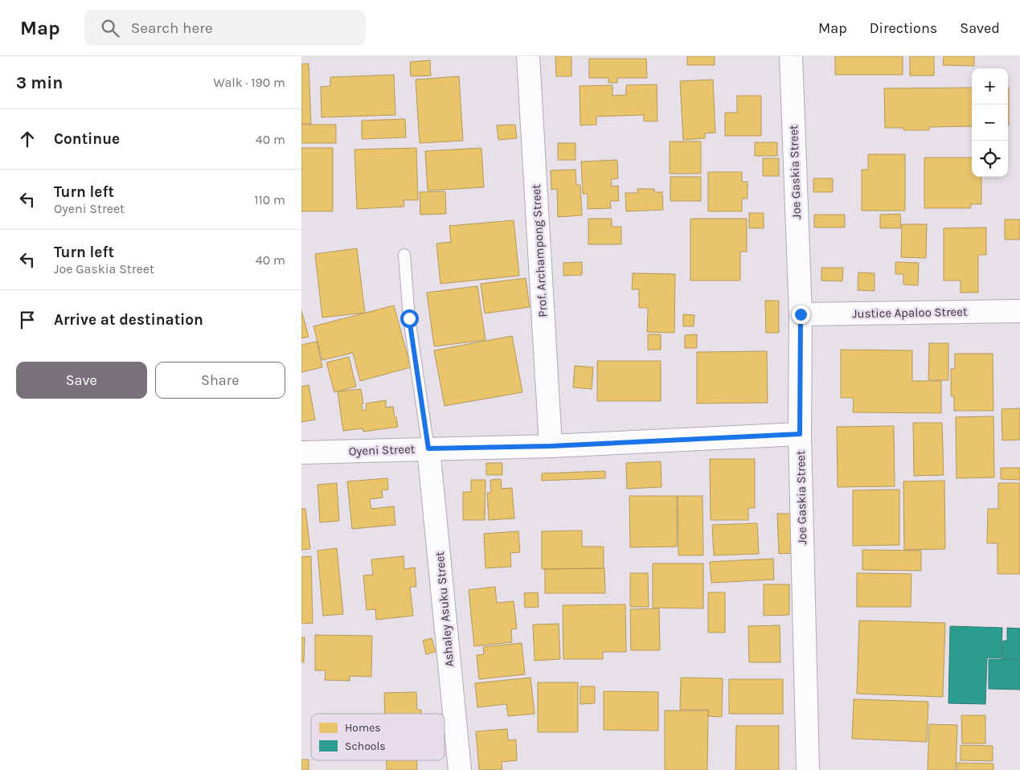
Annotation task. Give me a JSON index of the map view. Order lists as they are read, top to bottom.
{
  "streets": {
    "street": [
      "Joe Gaskia Street",
      "Prof. Archampong Street",
      "Justice Apaloo Street",
      "Oyeni Street",
      "Ashaley Asuku Street"
    ]
  },
  "crossings": [
    ["Joe Gaskia Street", "Justice Apaloo Street"],
    ["Joe Gaskia Street", "Oyeni Street"],
    ["Prof. Archampong Street", "Oyeni Street"],
    ["Oyeni Street", "Ashaley Asuku Street"]
  ],
  "legend": ["Homes", "Schools"],
  "page": {
    "header": "Map",
    "search": "Search here",
    "nav": ["Map", "Directions", "Saved"],
    "heading": ["3 min", "Walk · 190 m"],
    "map_buttons": ["+", "−"],
    "list": [
      ["Continue", "40 m"],
      ["Turn left", "Oyeni Street", "110 m"],
      ["Turn left", "Joe Gaskia Street", "40 m"],
      "Arrive at destination"
    ],
    "buttons": ["Save", "Share"]
  }
}
